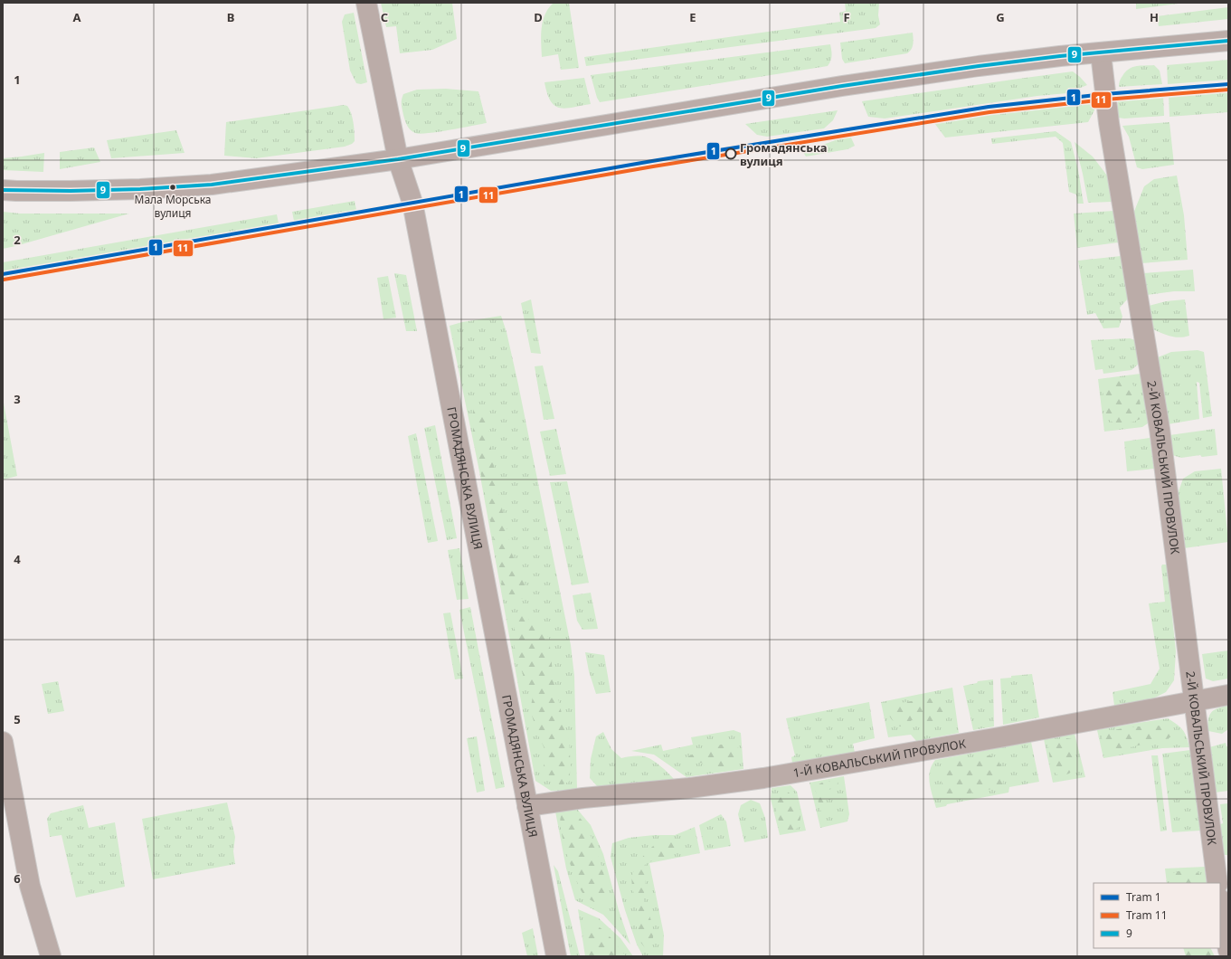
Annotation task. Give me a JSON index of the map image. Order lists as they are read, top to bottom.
{
  "streets": {
    "street": ["2-Й КОВАЛЬСЬКИЙ ПРОВУЛОК", "ГРОМАДЯНСЬКА ВУЛИЦЯ", "1-Й КОВАЛЬСЬКИЙ ПРОВУЛОК"]
  },
  "crossings": [
    ["2-Й КОВАЛЬСЬКИЙ ПРОВУЛОК", "1-Й КОВАЛЬСЬКИЙ ПРОВУЛОК"],
    ["ГРОМАДЯНСЬКА ВУЛИЦЯ", "1-Й КОВАЛЬСЬКИЙ ПРОВУЛОК"]
  ],
  "places": ["Громадянська вулиця", "Мала Морська вулиця"],
  "lines": ["transit line 9", "tram line 1", "tram line 11"],
  "legend": ["Tram 1", "Tram 11", "9"],
  "grid": {
    "columns": [
      "A",
      "B",
      "C",
      "D",
      "E",
      "F",
      "G",
      "H"
    ],
    "rows": [
      "1",
      "2",
      "3",
      "4",
      "5",
      "6"
    ]
  }
}
